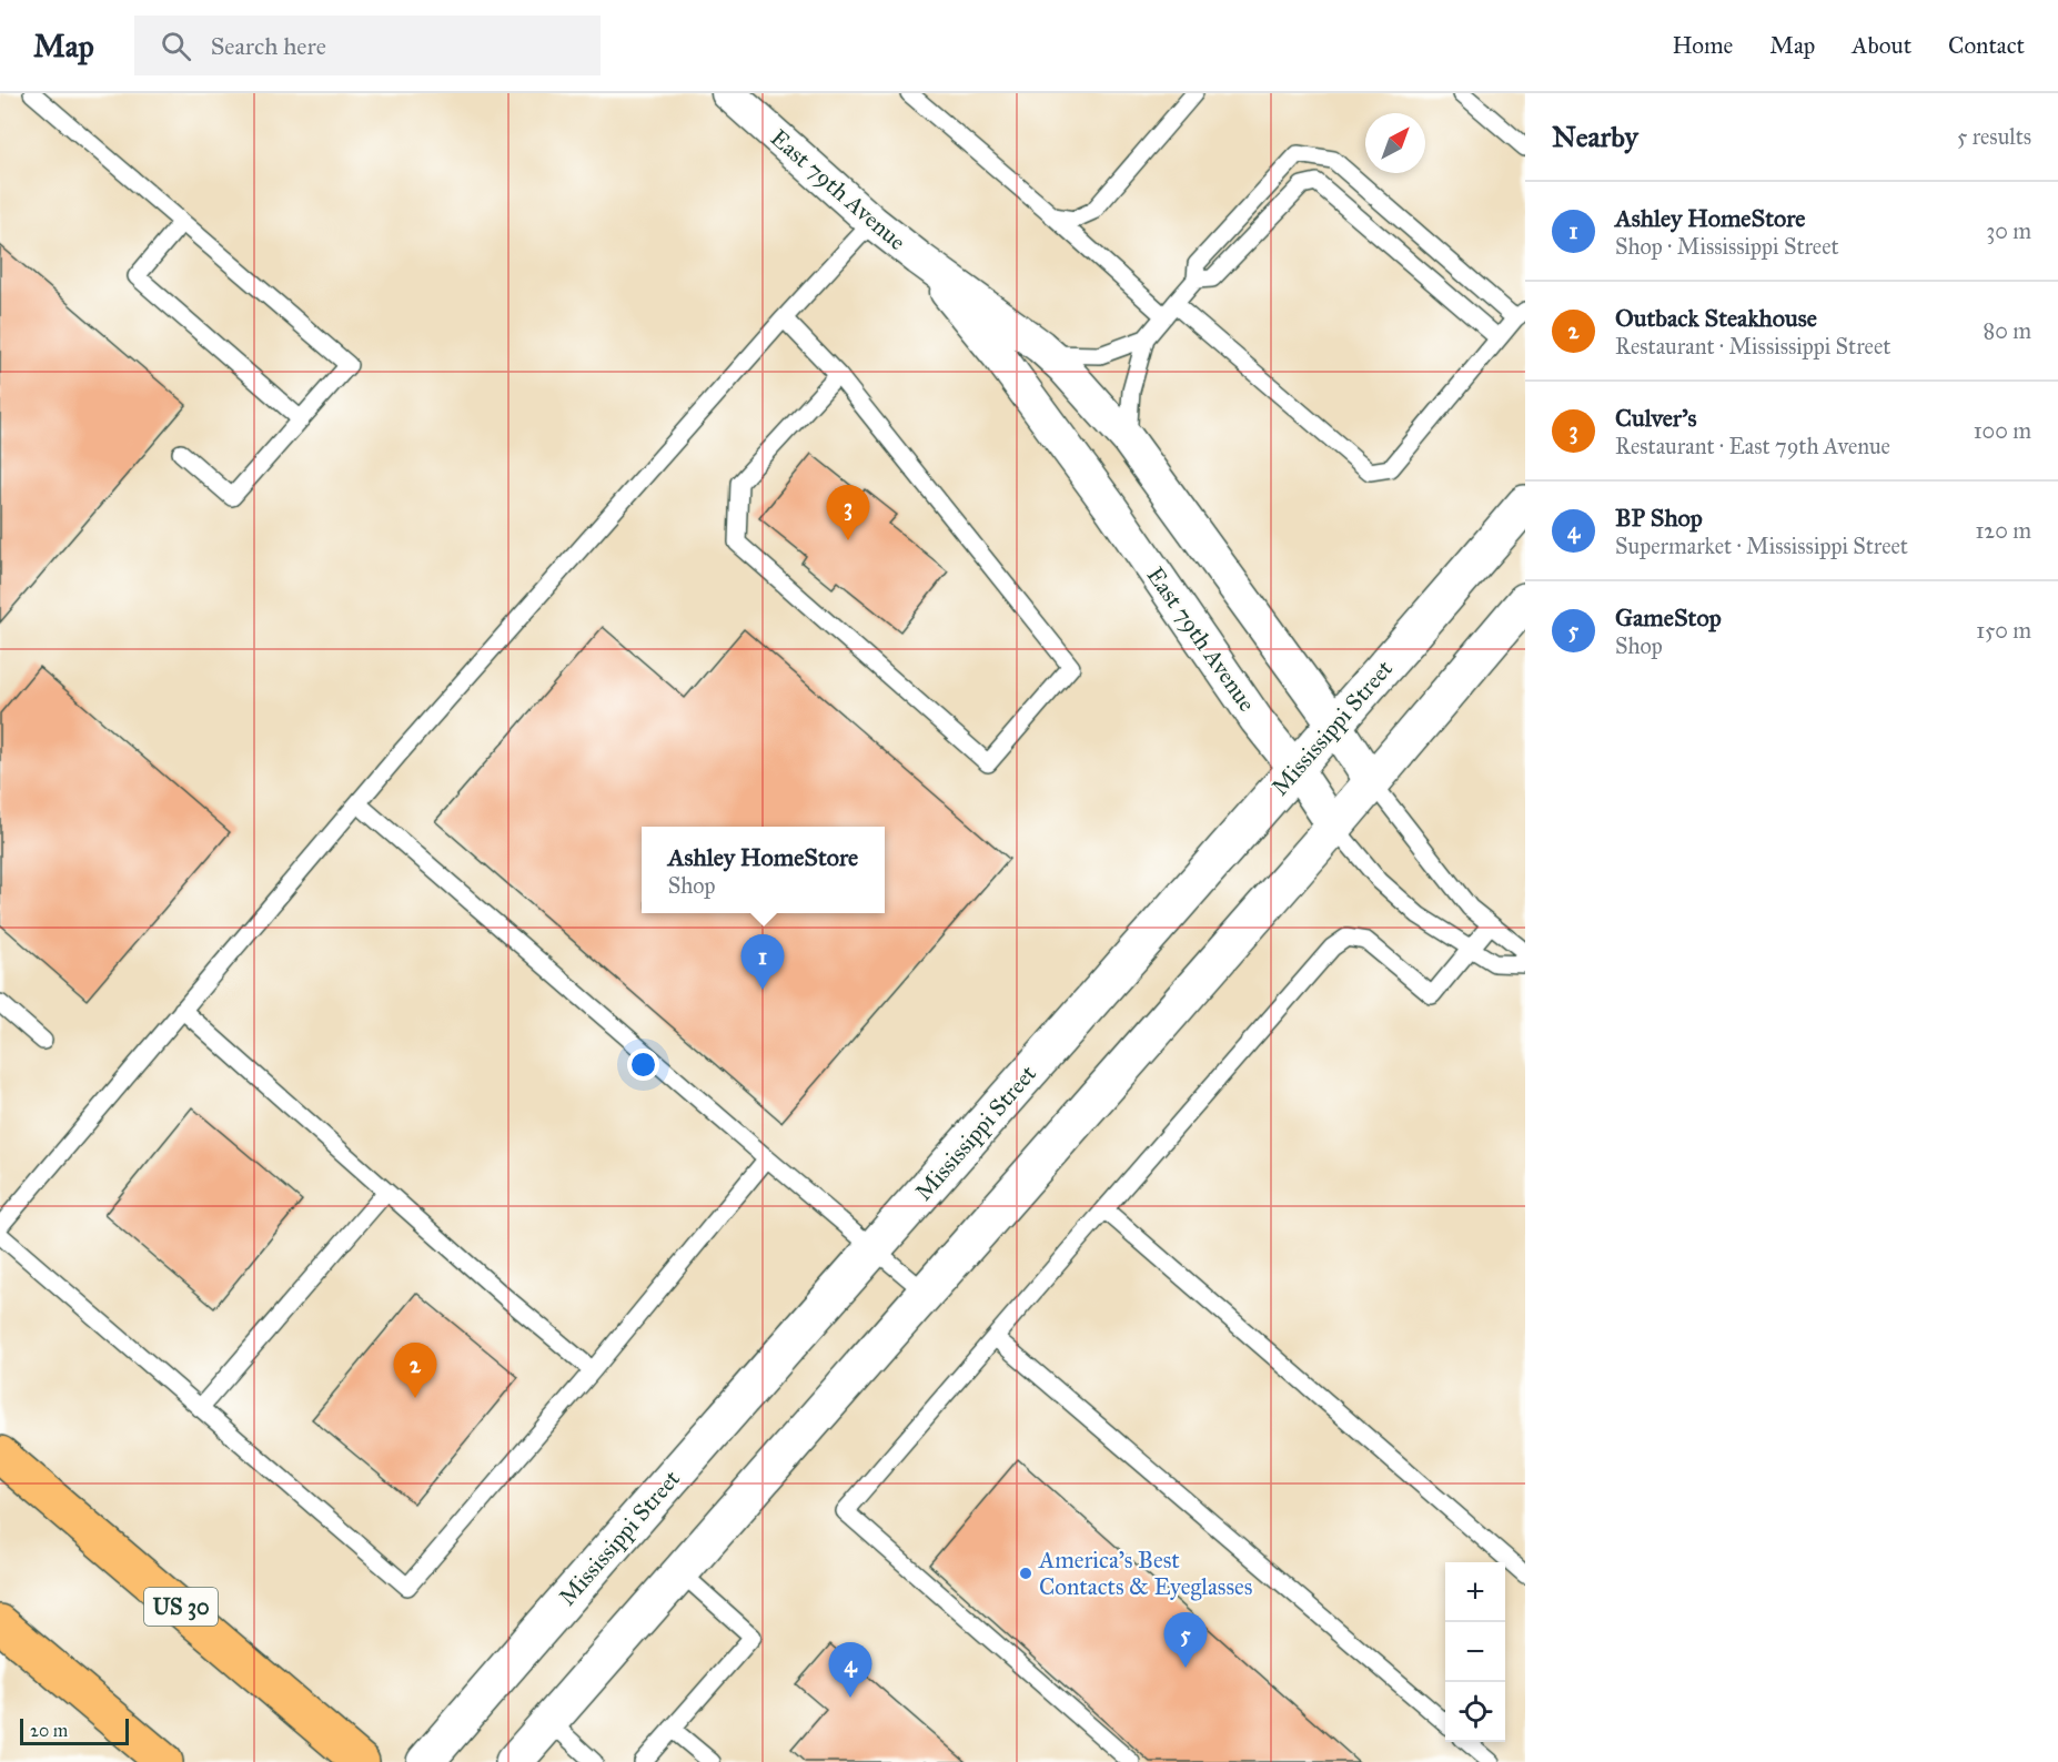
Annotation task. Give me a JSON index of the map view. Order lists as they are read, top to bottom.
{
  "streets": {
    "highway": ["US 30"],
    "street": ["East 79th Avenue", "Mississippi Street"]
  },
  "crossings": [
    ["East 79th Avenue", "Mississippi Street"]
  ],
  "places": ["America's Best Contacts & Eyeglasses"],
  "scale_bar": "20 m",
  "north": "top right",
  "page": {
    "header": "Map",
    "search": "Search here",
    "nav": [
      "Home",
      "Map",
      "About",
      "Contact"
    ],
    "heading": ["Nearby", "5 results"],
    "list": [
      {
        "mark": "1",
        "name": "Ashley HomeStore",
        "note": "Shop · Mississippi Street",
        "value": "30 m"
      },
      {
        "mark": "2",
        "name": "Outback Steakhouse",
        "note": "Restaurant · Mississippi Street",
        "value": "80 m"
      },
      {
        "mark": "3",
        "name": "Culver's",
        "note": "Restaurant · East 79th Avenue",
        "value": "100 m"
      },
      {
        "mark": "4",
        "name": "BP Shop",
        "note": "Supermarket · Mississippi Street",
        "value": "120 m"
      },
      {
        "mark": "5",
        "name": "GameStop",
        "note": "Shop",
        "value": "150 m"
      }
    ],
    "pins": [
      "3",
      "1",
      "2",
      "5",
      "4"
    ],
    "popup": ["Ashley HomeStore", "Shop"],
    "map_buttons": ["+", "−"],
    "scale": "20 m"
  }
}
